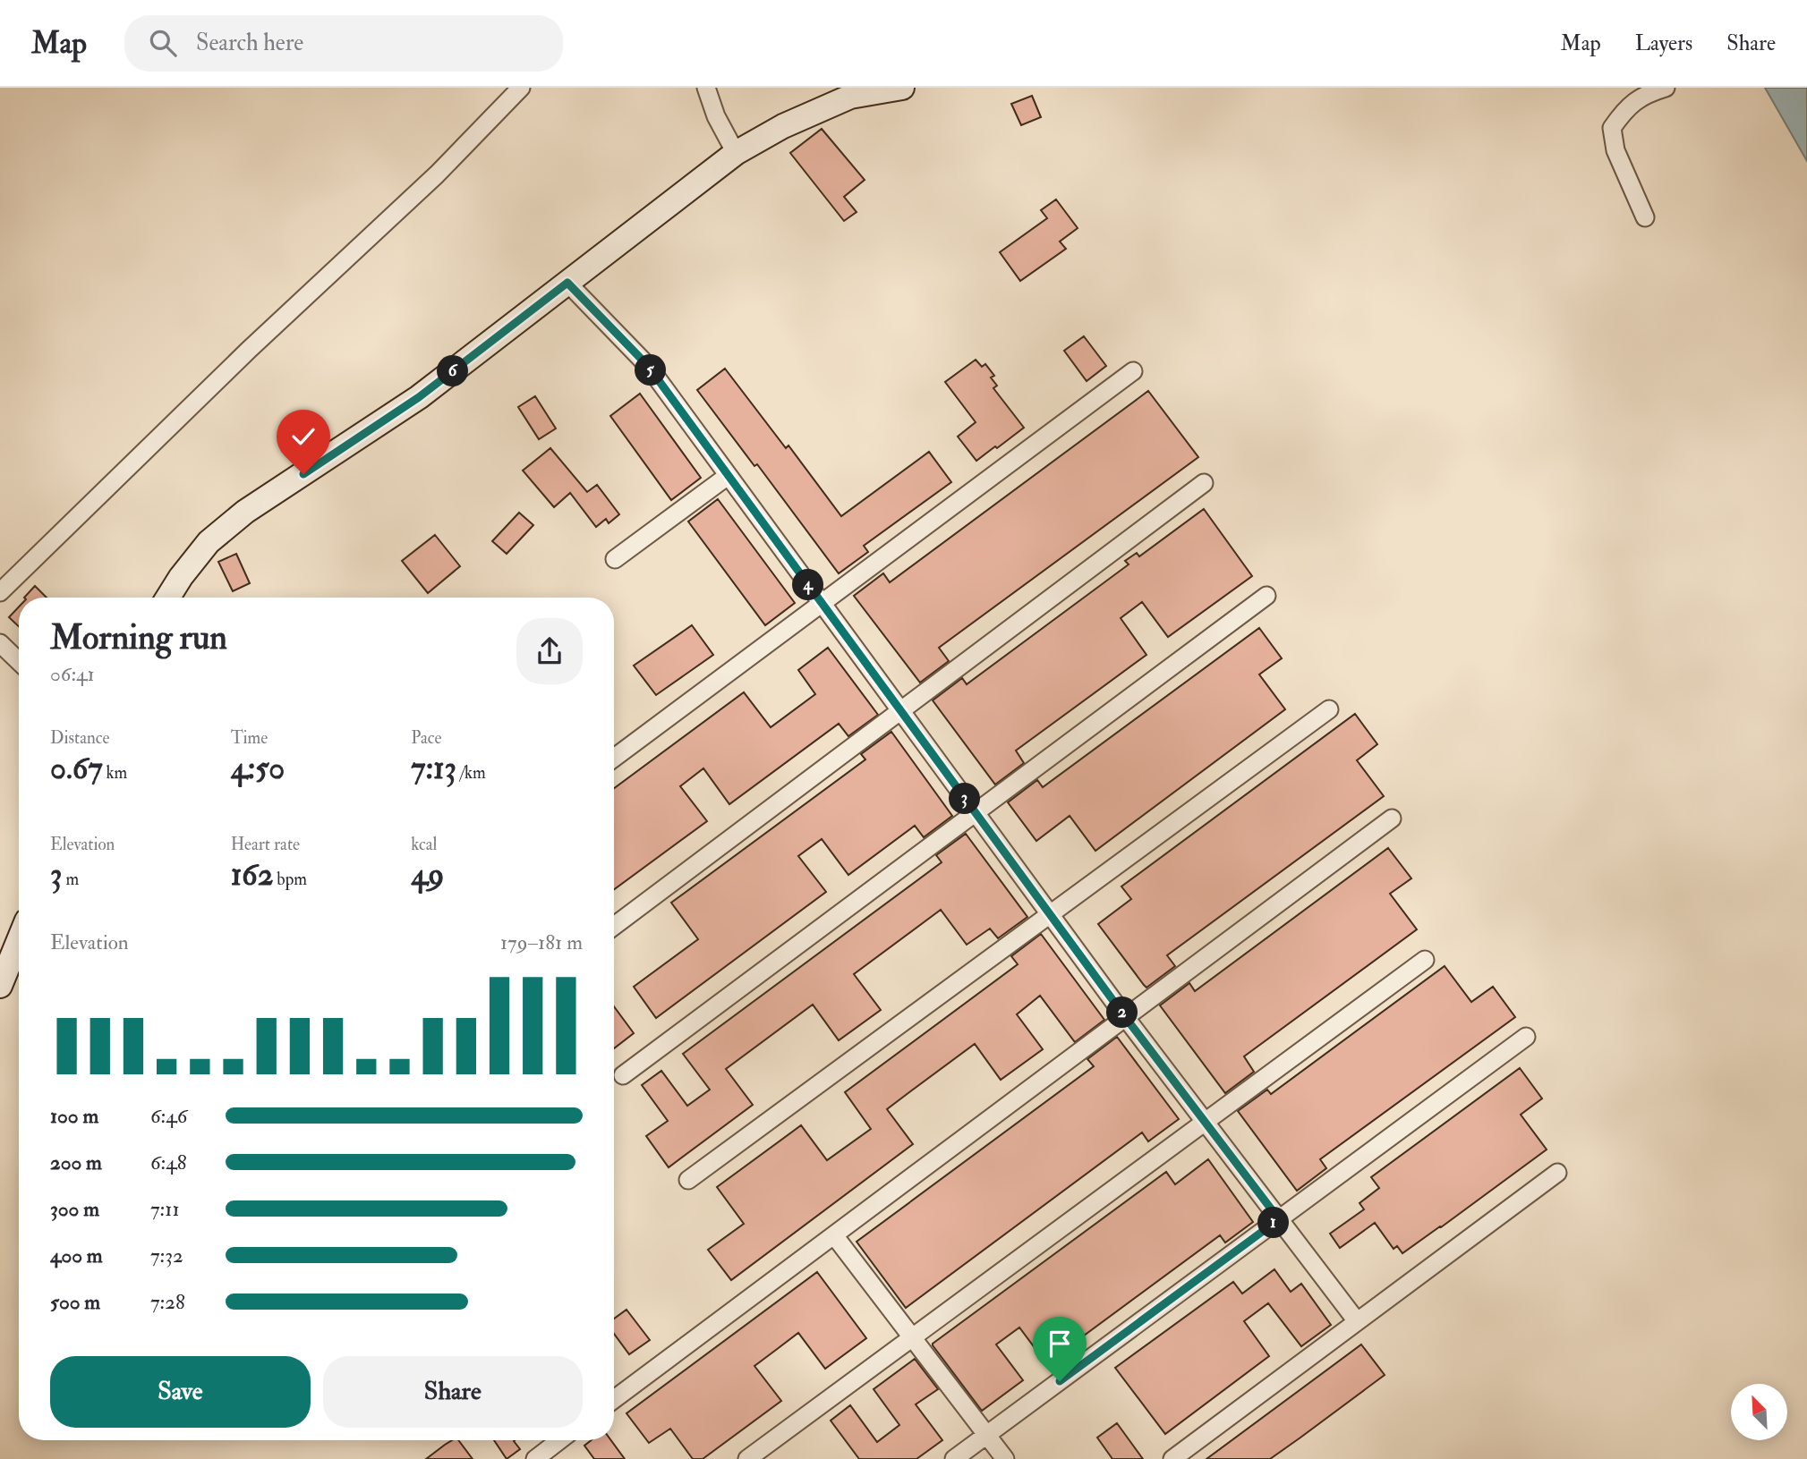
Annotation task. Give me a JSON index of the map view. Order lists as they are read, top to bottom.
{
  "north": "top left",
  "page": {
    "header": "Map",
    "search": "Search here",
    "nav": ["Map", "Layers", "Share"],
    "pins": [
      "5",
      "6",
      "4",
      "3",
      "2",
      "1"
    ],
    "heading": ["Morning run", "06:41"],
    "stats": [
      ["Distance", "0.67 km"],
      ["Time", "4:50"],
      ["Pace", "7:13 /km"],
      ["Elevation", "3 m"],
      ["Heart rate", "162 bpm"],
      ["kcal", "49"]
    ],
    "chart": ["Elevation", "179–181 m"],
    "list": [
      {
        "name": "100 m",
        "note": "6:46"
      },
      {
        "name": "200 m",
        "note": "6:48"
      },
      {
        "name": "300 m",
        "note": "7:11"
      },
      {
        "name": "400 m",
        "note": "7:32"
      },
      {
        "name": "500 m",
        "note": "7:28"
      }
    ],
    "buttons": ["Save", "Share"]
  }
}
